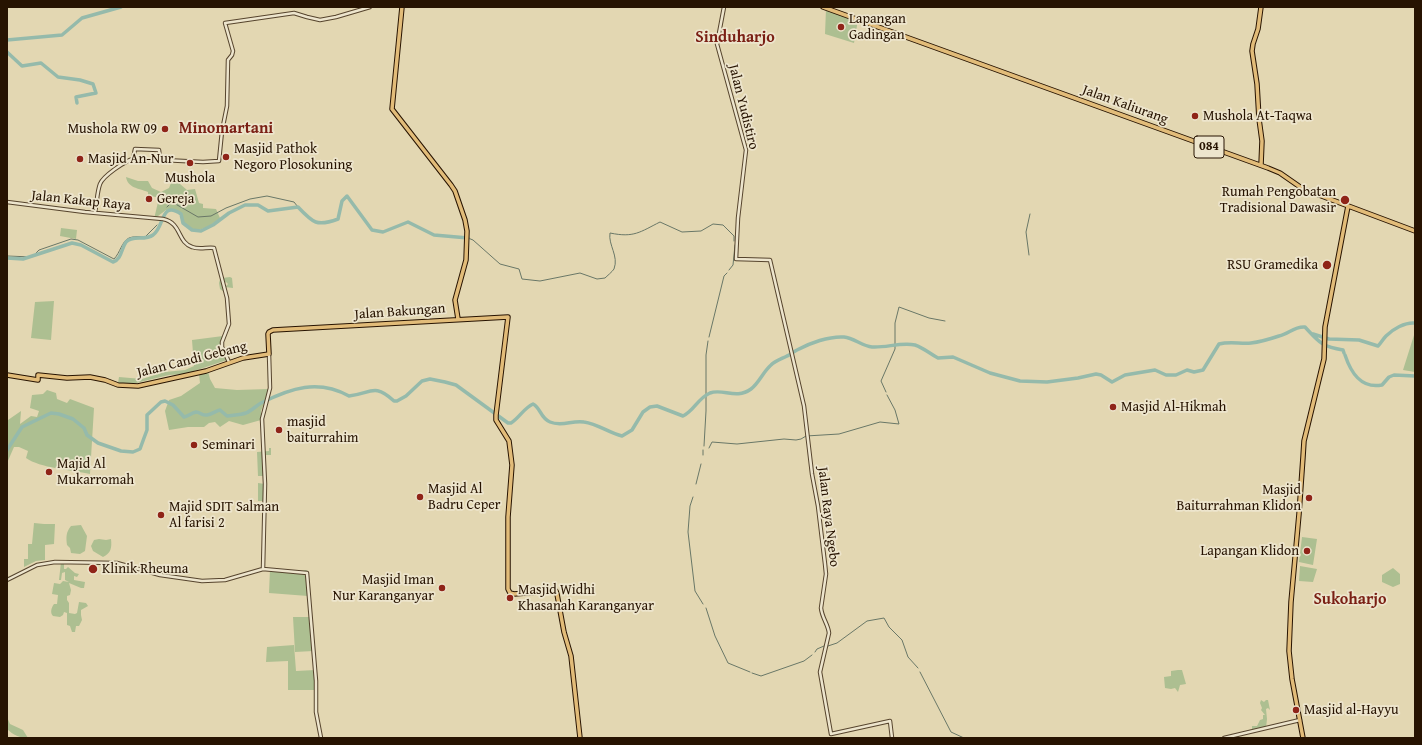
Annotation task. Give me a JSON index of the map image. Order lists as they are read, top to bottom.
{
  "streets": {
    "main road": [
      "Jalan Kaliurang",
      "084",
      "Jalan Bakungan",
      "Jalan Candi Gebang"
    ],
    "street": ["Jalan Yudistiro", "Jalan Kakap Raya", "Jalan Raya Ngebo"]
  },
  "crossings": [
    ["Jalan Yudistiro", "Jalan Raya Ngebo"],
    ["Jalan Kakap Raya", "Jalan Candi Gebang"],
    ["Jalan Bakungan", "Jalan Candi Gebang"]
  ],
  "districts": ["Sinduharjo", "Minomartani", "Sukoharjo"],
  "places": [
    "Lapangan Gadingan",
    "Mushola At-Taqwa",
    "Mushola RW 09",
    "Masjid Pathok Negoro Plosokuning",
    "Masjid An-Nur",
    "Mushola",
    "Gereja",
    "Rumah Pengobatan Tradisional Dawasir",
    "RSU Gramedika",
    "Masjid Al-Hikmah",
    "masjid baiturrahim",
    "Seminari",
    "Majid Al Mukarromah",
    "Masjid Al Badru Ceper",
    "Masjid Baiturrahman Klidon",
    "Majid SDIT Salman Al farisi 2",
    "Lapangan Klidon",
    "Klinik Rheuma",
    "Masjid Iman Nur Karanganyar",
    "Masjid Widhi Khasanah Karanganyar",
    "Masjid al-Hayyu"
  ]
}
